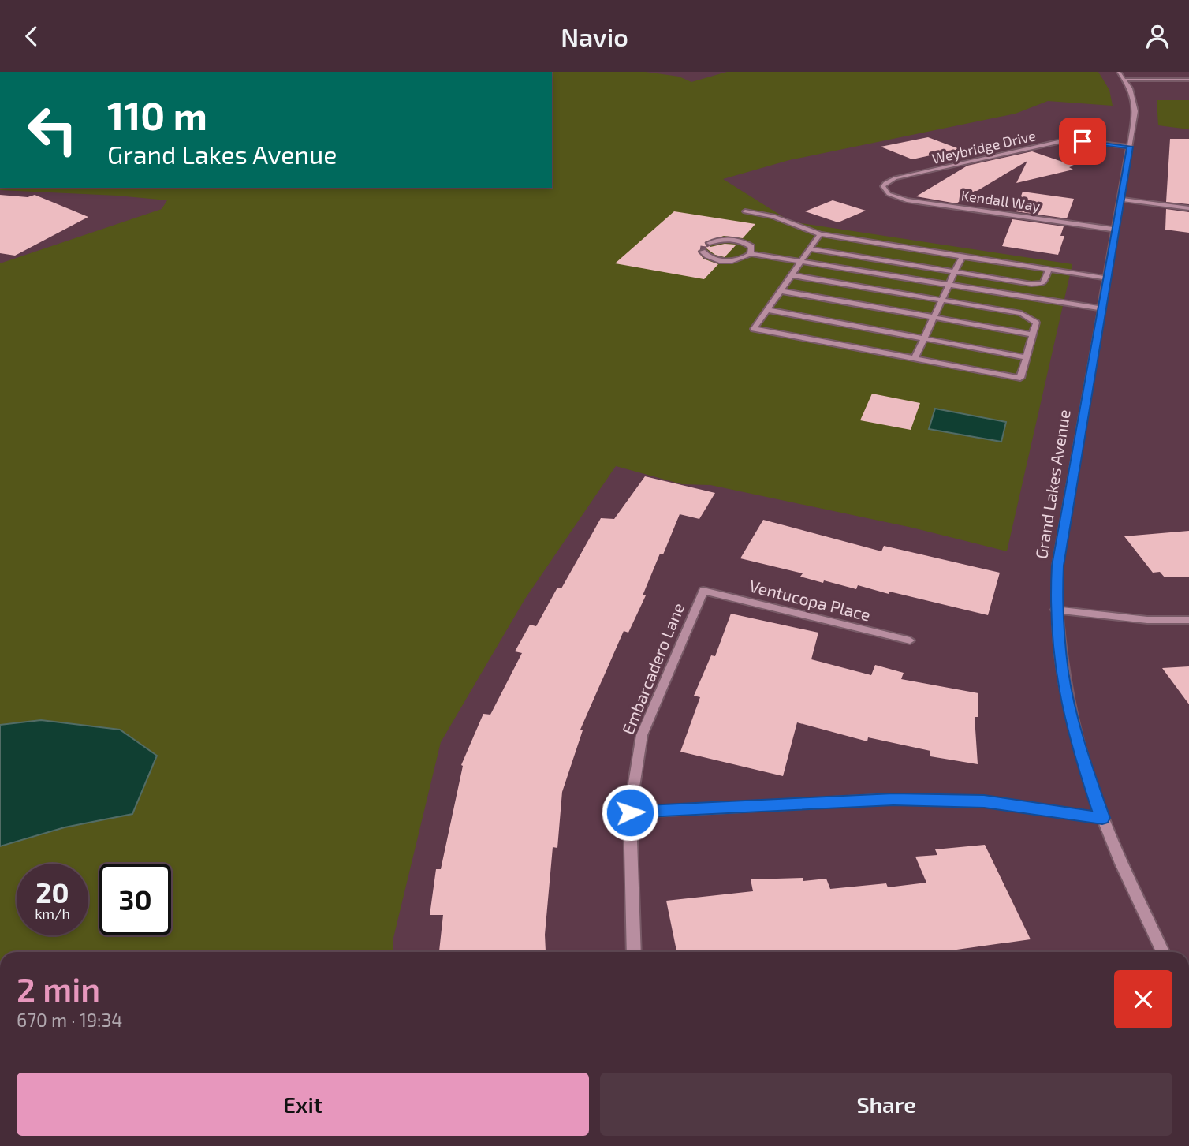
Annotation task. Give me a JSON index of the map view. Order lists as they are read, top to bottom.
{
  "streets": {
    "street": [
      "Weybridge Drive",
      "Kendall Way",
      "Grand Lakes Avenue",
      "Ventucopa Place",
      "Embarcadero Lane"
    ]
  },
  "crossings": [
    ["Weybridge Drive", "Kendall Way"],
    ["Weybridge Drive", "Grand Lakes Avenue"],
    ["Kendall Way", "Grand Lakes Avenue"],
    ["Ventucopa Place", "Embarcadero Lane"]
  ],
  "page": {
    "header": "Navio",
    "turn": ["110 m", "Grand Lakes Avenue"],
    "speed": "20 km/h",
    "limit": "30",
    "heading": ["2 min", "670 m · 19:34"],
    "buttons": ["Exit", "Share"]
  }
}
